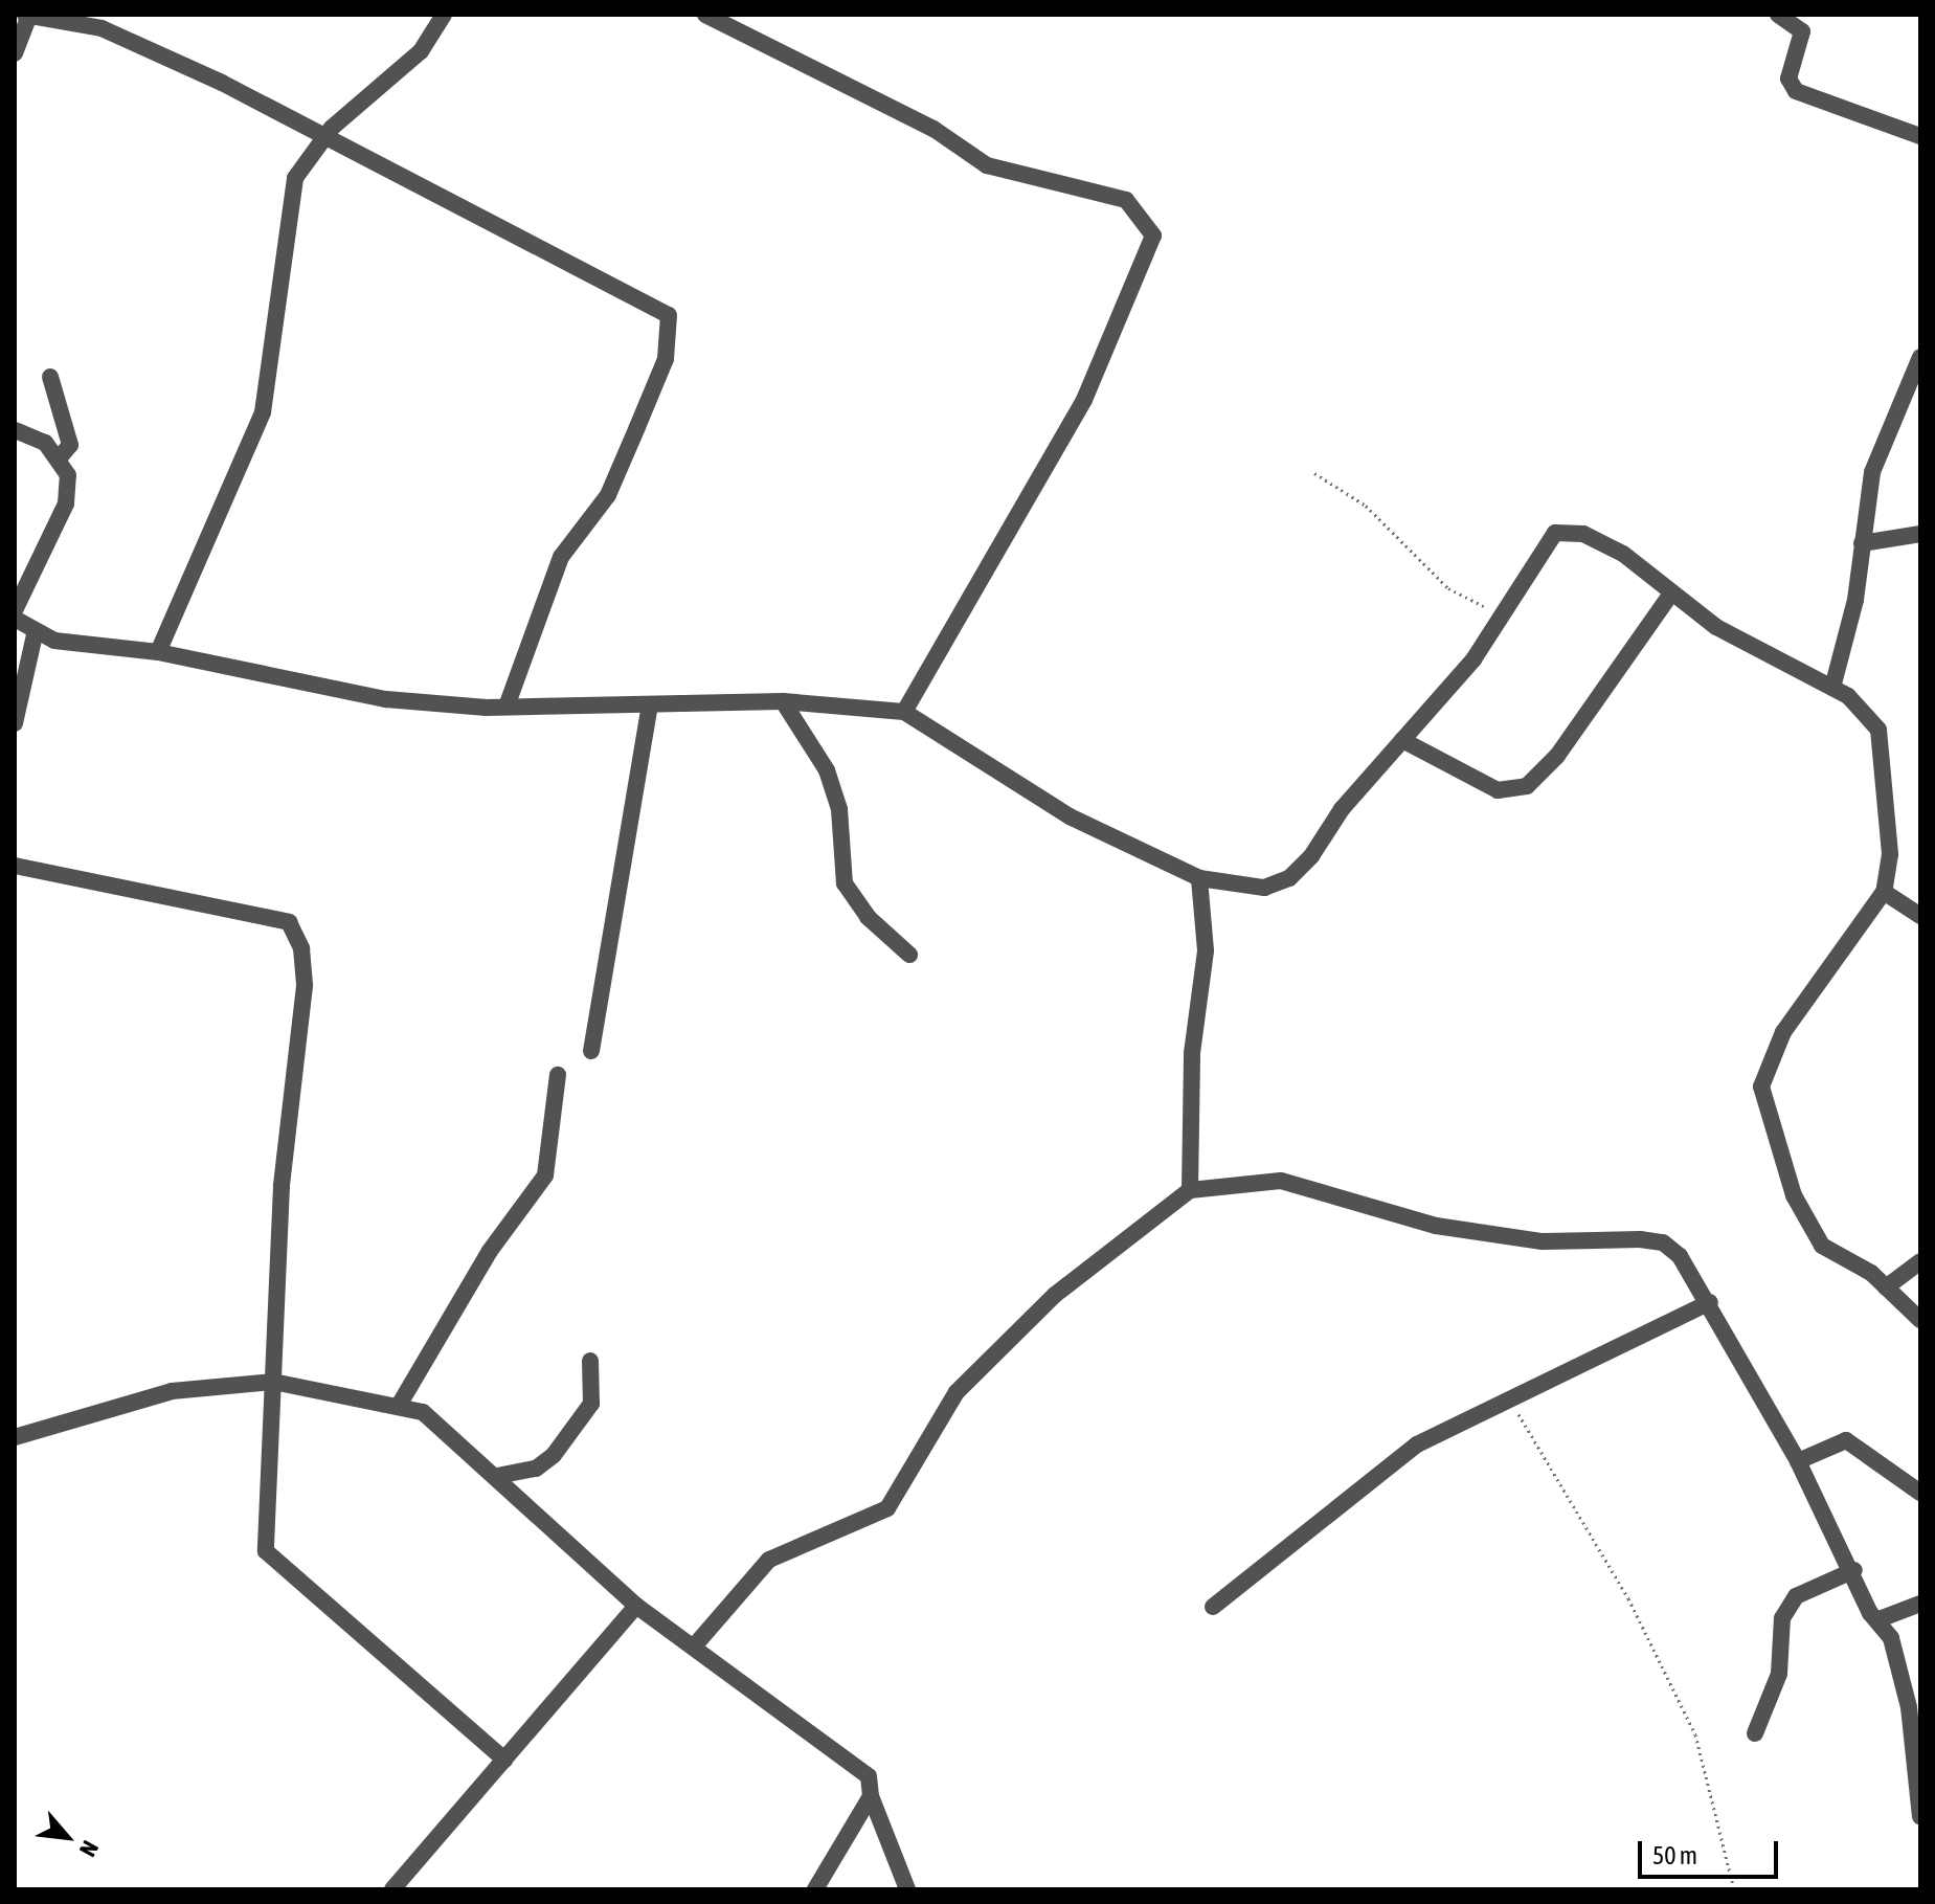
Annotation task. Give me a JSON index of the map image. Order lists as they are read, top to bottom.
{
  "scale_bar": "50 m",
  "north": "bottom right"
}
